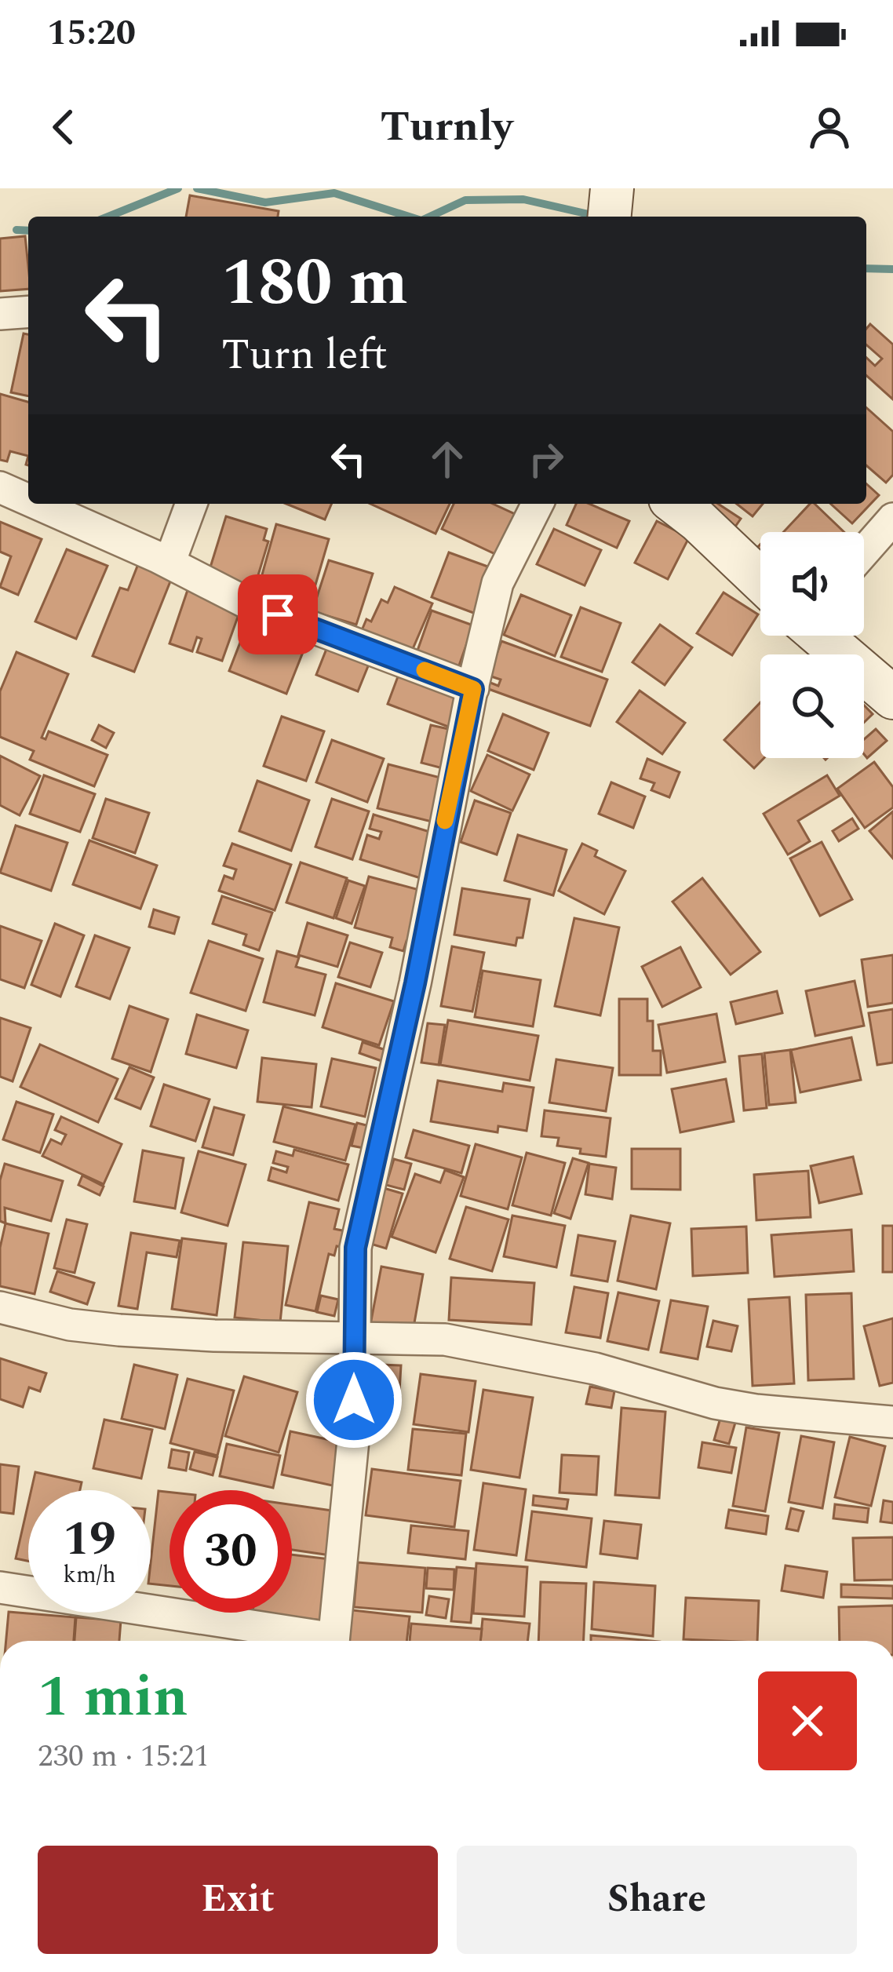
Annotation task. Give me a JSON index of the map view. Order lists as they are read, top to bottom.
{
  "page": {
    "status": "15:20",
    "header": "Turnly",
    "turn": ["180 m", "Turn left"],
    "speed": "19 km/h",
    "limit": "30",
    "heading": ["1 min", "230 m · 15:21"],
    "buttons": ["Exit", "Share"]
  }
}
